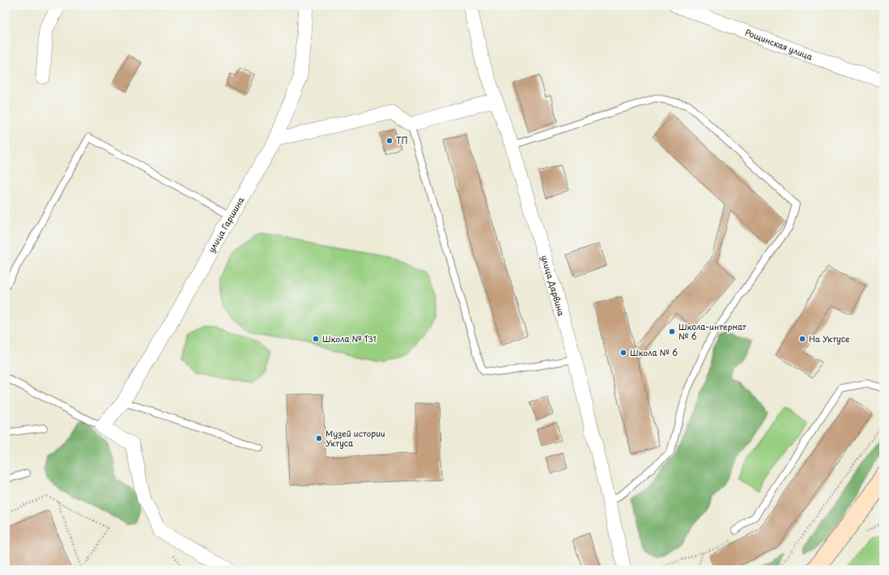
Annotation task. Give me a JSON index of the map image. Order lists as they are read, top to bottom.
{
  "streets": {
    "street": ["Рощинская улица", "улица Гаршина", "улица Дарвина"]
  },
  "places": [
    "ТП",
    "Школа-интернат № 6",
    "Школа № 131",
    "На Уктусе",
    "Школа № 6",
    "Музей истории Уктуса"
  ]
}
